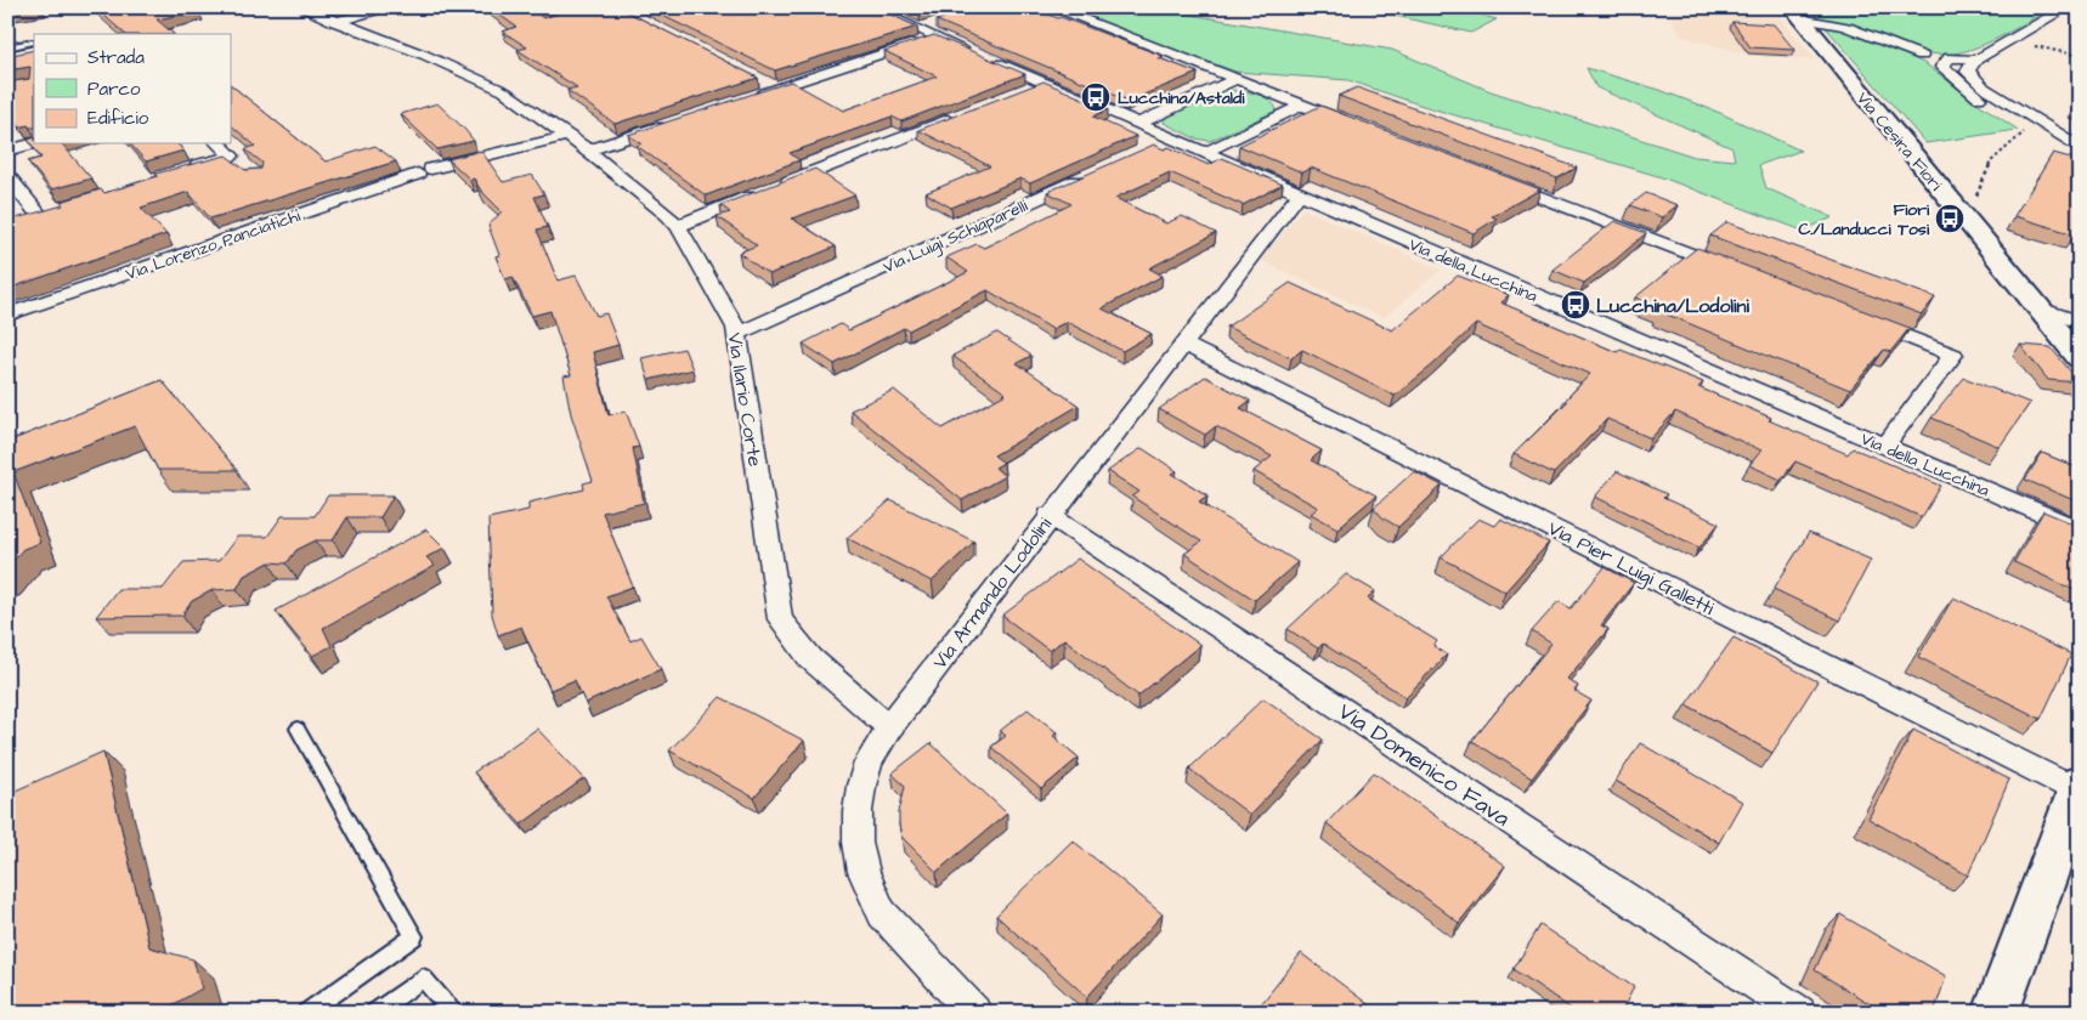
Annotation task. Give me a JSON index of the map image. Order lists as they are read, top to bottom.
{
  "streets": {
    "street": [
      "Via Cesira Fiori",
      "Via Luigi Schiaparelli",
      "Via Lorenzo Panciatichi",
      "Via della Lucchina",
      "Via Ilario Corte",
      "Via Pier Luigi Galletti",
      "Via Armando Lodolini",
      "Via Domenico Fava"
    ]
  },
  "crossings": [
    ["Via Luigi Schiaparelli", "Via Ilario Corte"],
    ["Via Lorenzo Panciatichi", "Via Ilario Corte"],
    ["Via della Lucchina", "Via Armando Lodolini"],
    ["Via Ilario Corte", "Via Armando Lodolini"],
    ["Via Pier Luigi Galletti", "Via Armando Lodolini"],
    ["Via Armando Lodolini", "Via Domenico Fava"]
  ],
  "places": {
    "bus stop": ["Lucchina/Astaldi", "Fiori C./Landucci Tosi", "Lucchina/Lodolini"]
  },
  "legend": ["Strada", "Parco", "Edificio"]
}
